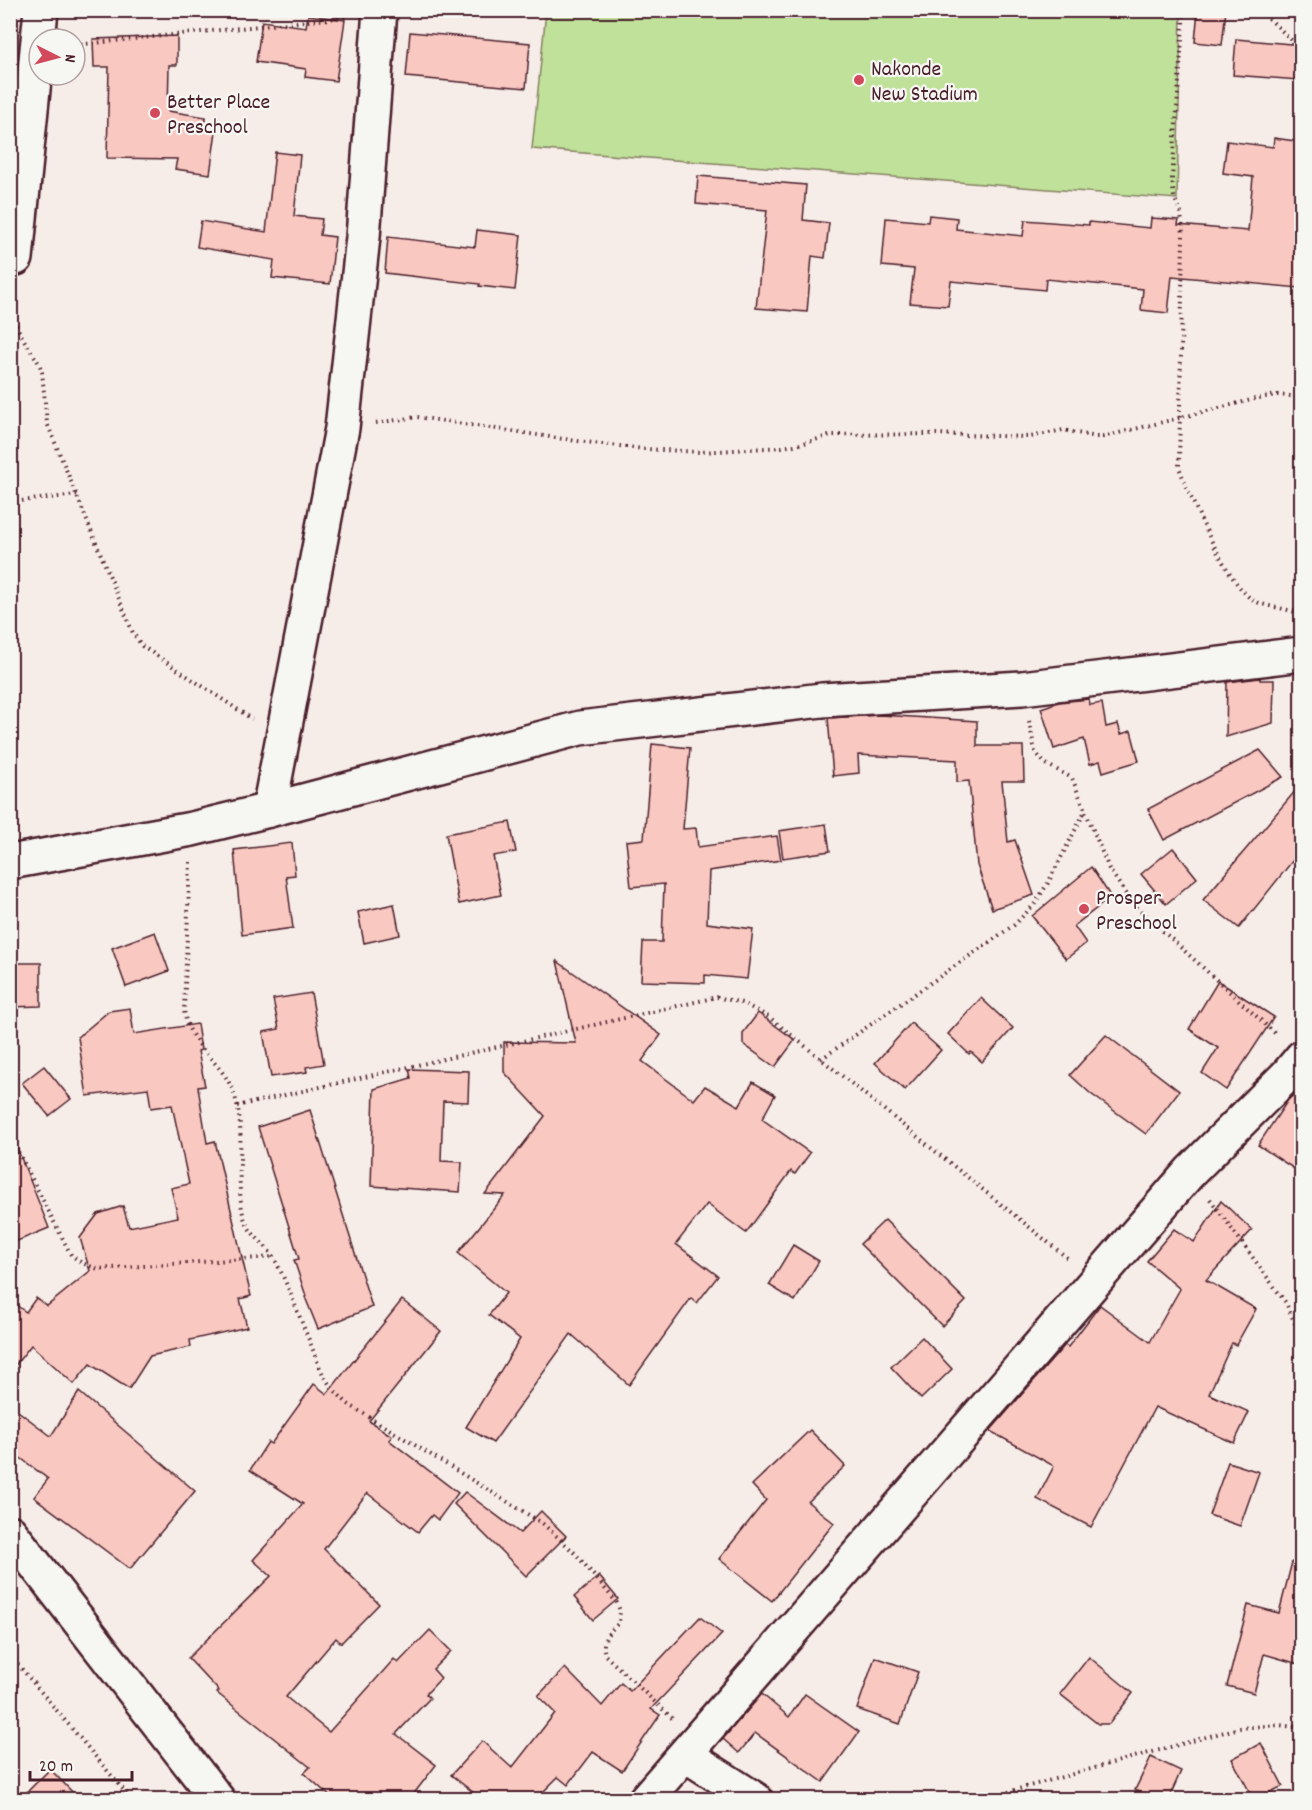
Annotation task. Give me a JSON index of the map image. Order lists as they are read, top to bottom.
{
  "places": ["Nakonde New Stadium", "Better Place Preschool", "Prosper Preschool"],
  "scale_bar": "20 m",
  "north": "right"
}
